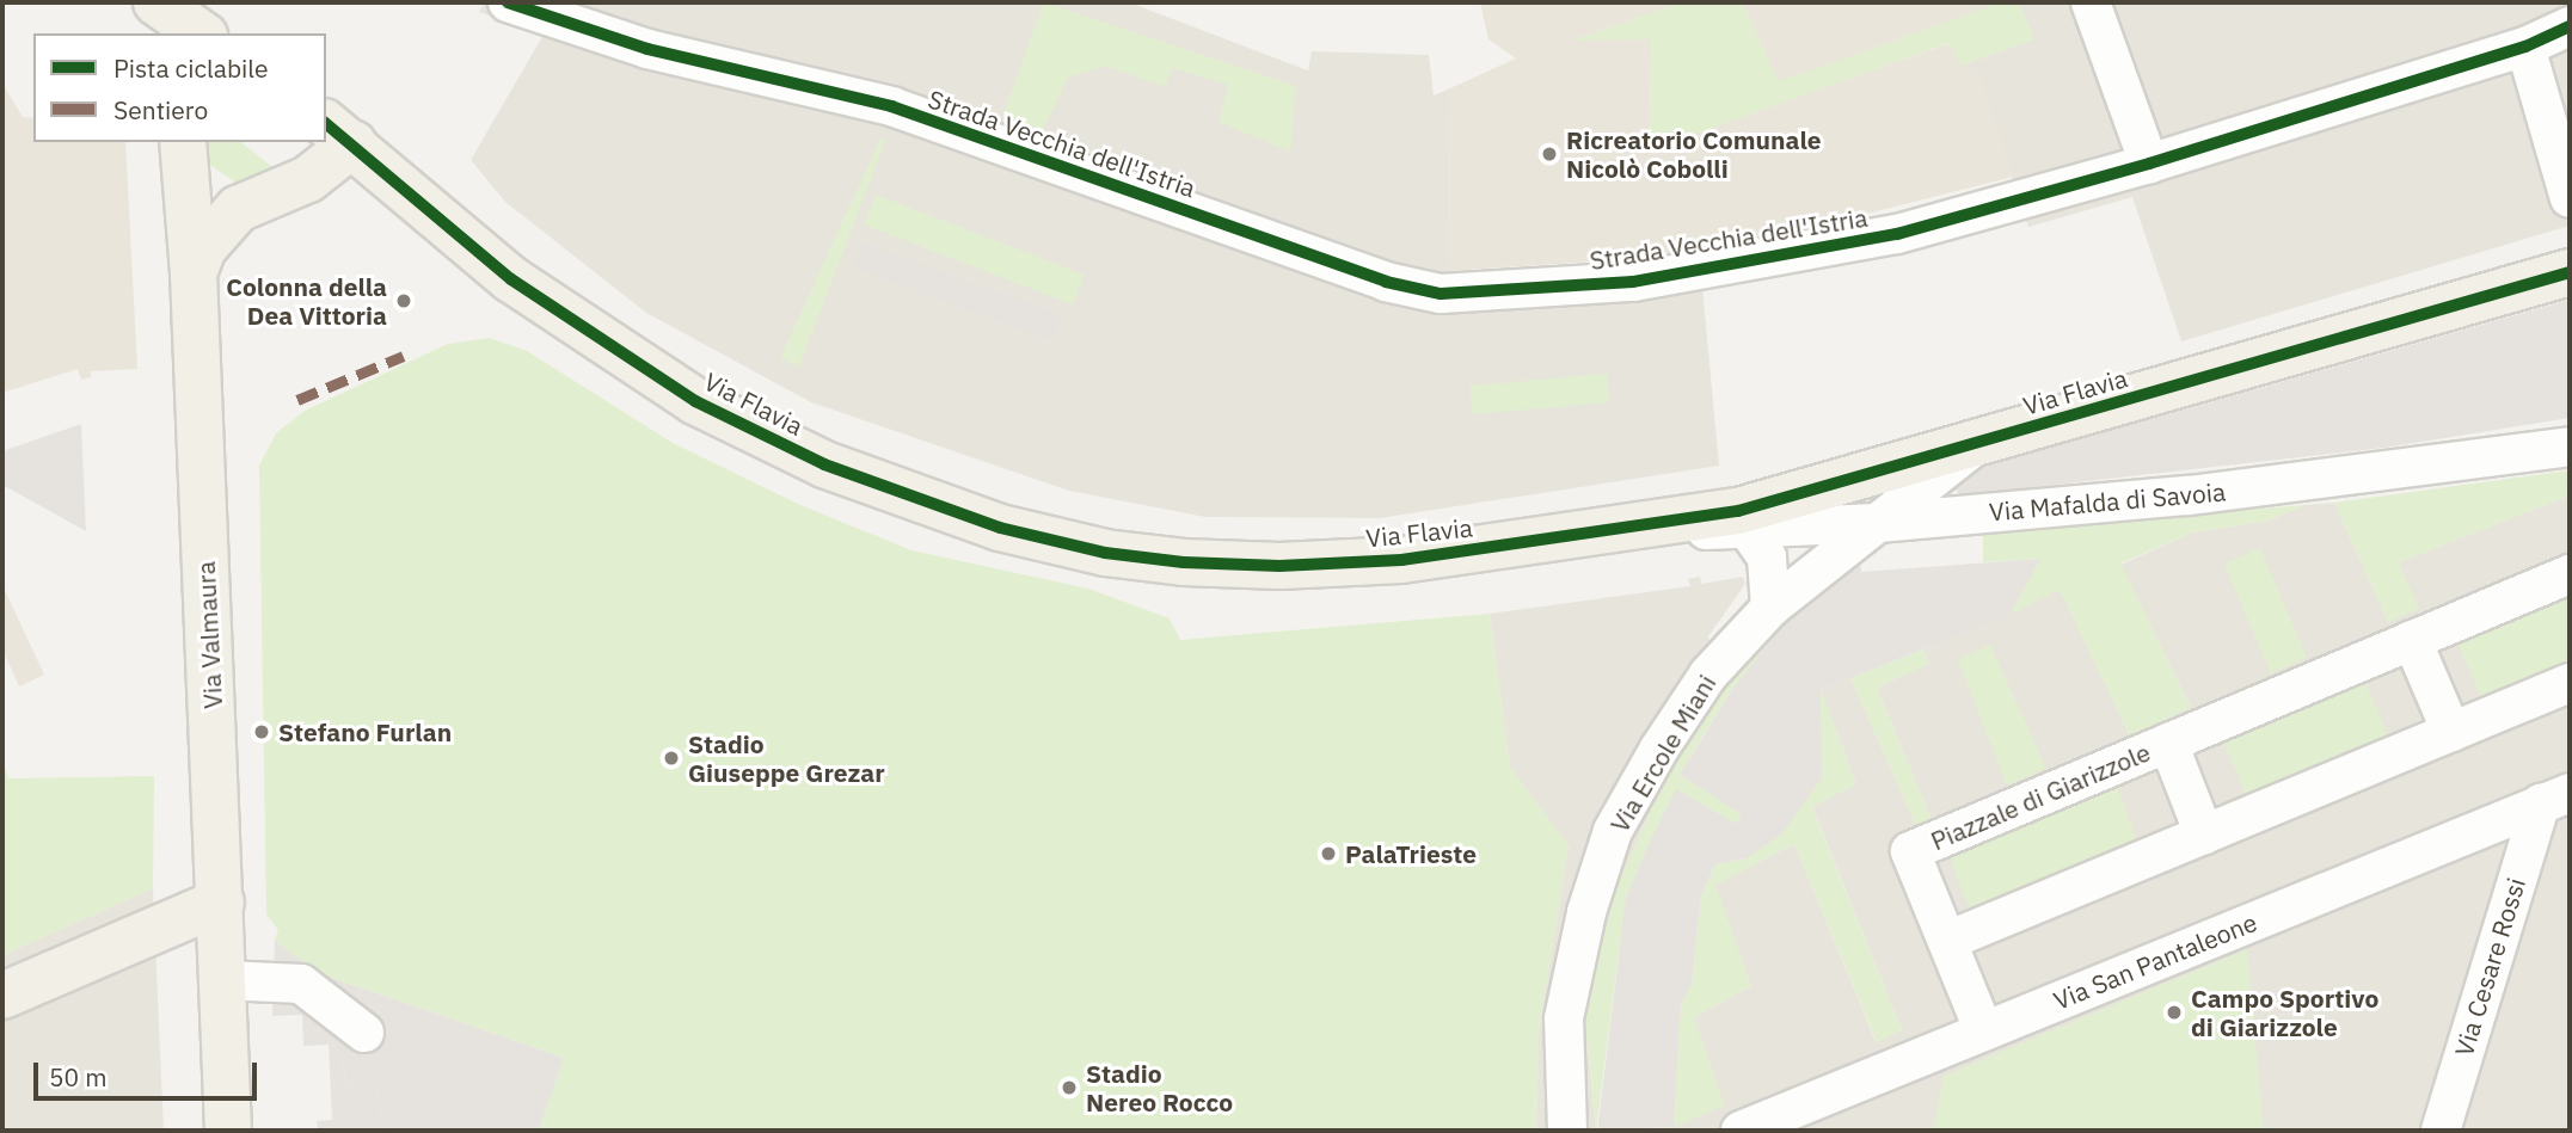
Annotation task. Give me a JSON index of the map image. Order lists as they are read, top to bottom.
{
  "streets": {
    "main road": ["Via Flavia", "Via Valmaura"],
    "street": [
      "Strada Vecchia dell'Istria",
      "Via Mafalda di Savoia",
      "Via Ercole Miani",
      "Piazzale di Giarizzole",
      "Via San Pantaleone",
      "Via Cesare Rossi"
    ]
  },
  "crossings": [
    ["Via Flavia", "Via Mafalda di Savoia"],
    ["Via Flavia", "Via Ercole Miani"],
    ["Via Mafalda di Savoia", "Via Ercole Miani"],
    ["Piazzale di Giarizzole", "Via San Pantaleone"],
    ["Via San Pantaleone", "Via Cesare Rossi"]
  ],
  "places": [
    "Ricreatorio Comunale Nicolò Cobolli",
    "Colonna della Dea Vittoria",
    "Stefano Furlan",
    "Stadio Giuseppe Grezar",
    "PalaTrieste",
    "Campo Sportivo di Giarizzole",
    "Stadio Nereo Rocco"
  ],
  "legend": ["Pista ciclabile", "Sentiero"],
  "scale_bar": "50 m"
}
